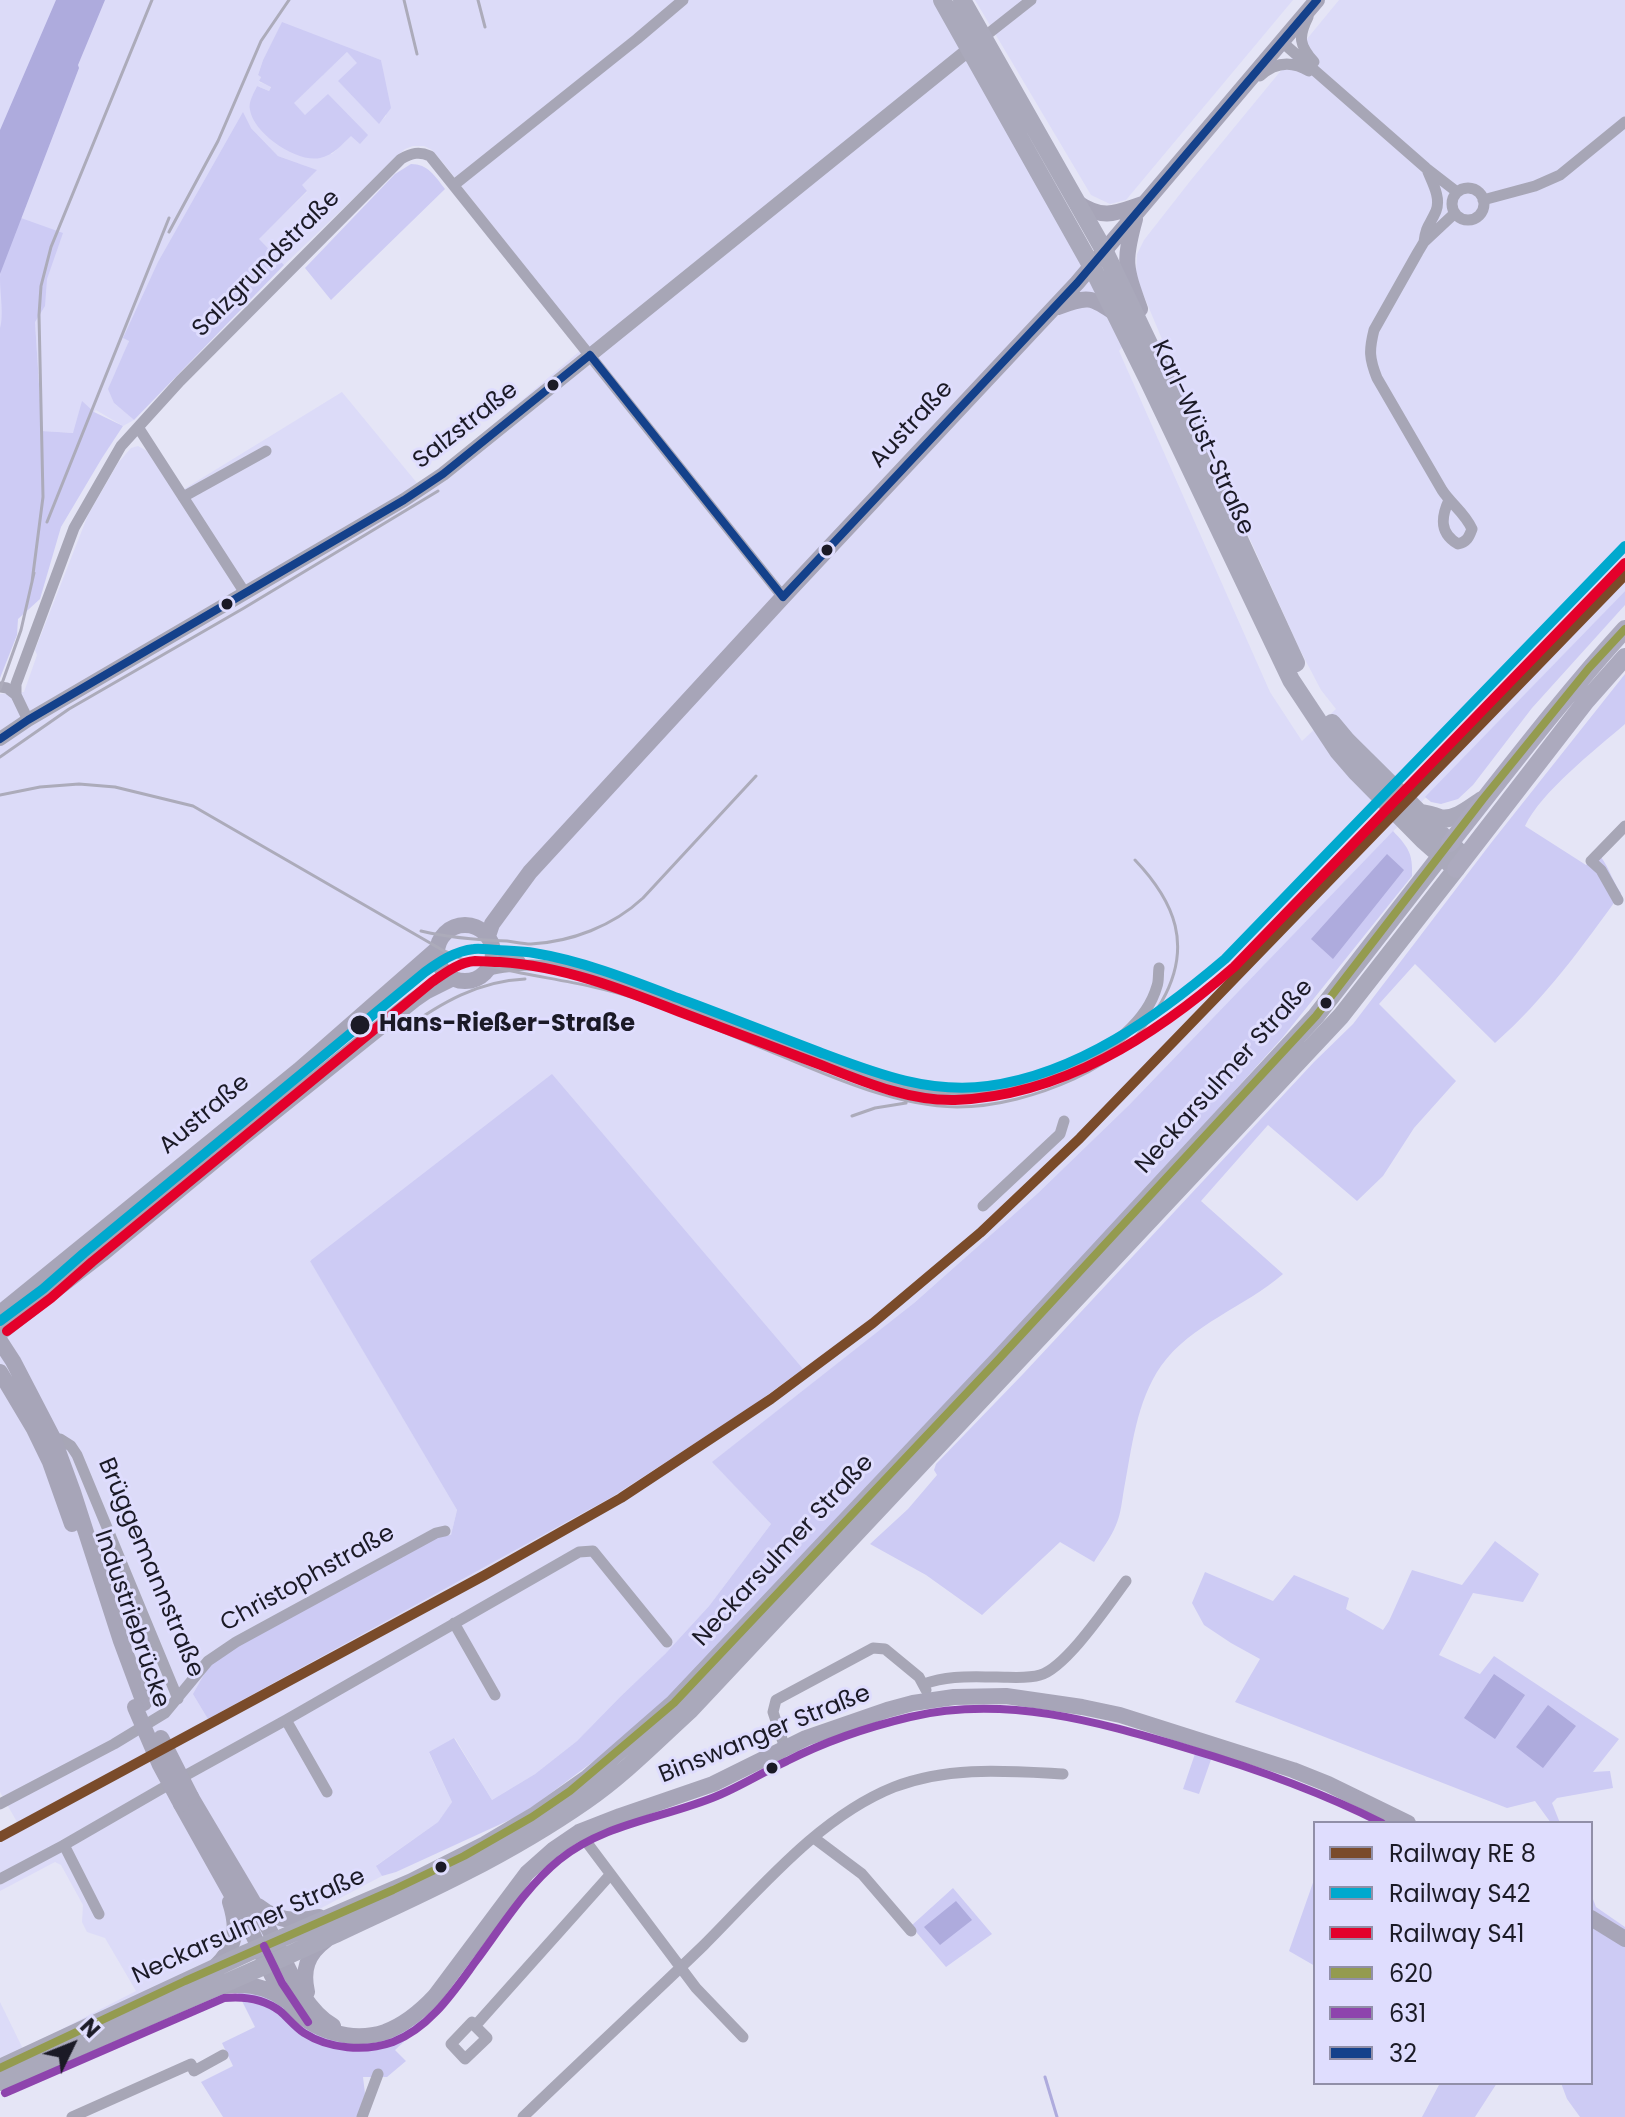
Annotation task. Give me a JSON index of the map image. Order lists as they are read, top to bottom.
{
  "streets": {
    "main road": [
      "Austraße",
      "Karl-Wüst-Straße",
      "Neckarsulmer Straße",
      "Brüggemannstraße",
      "Industriebrücke",
      "Binswanger Straße"
    ],
    "street": ["Salzgrundstraße", "Salzstraße", "Christophstraße"]
  },
  "crossings": [
    ["Austraße", "Karl-Wüst-Straße"],
    ["Salzstraße", "Karl-Wüst-Straße"],
    ["Karl-Wüst-Straße", "Neckarsulmer Straße"],
    ["Neckarsulmer Straße", "Industriebrücke"],
    ["Neckarsulmer Straße", "Binswanger Straße"],
    ["Brüggemannstraße", "Christophstraße"],
    ["Brüggemannstraße", "Industriebrücke"],
    ["Industriebrücke", "Binswanger Straße"]
  ],
  "places": ["Hans-Rießer-Straße"],
  "lines": [
    "transit line 32",
    "rail line S42",
    "rail line S41",
    "transit line 620",
    "transit line 631"
  ],
  "legend": [
    "Railway RE 8",
    "Railway S42",
    "Railway S41",
    "620",
    "631",
    "32"
  ],
  "north": "top right"
}
